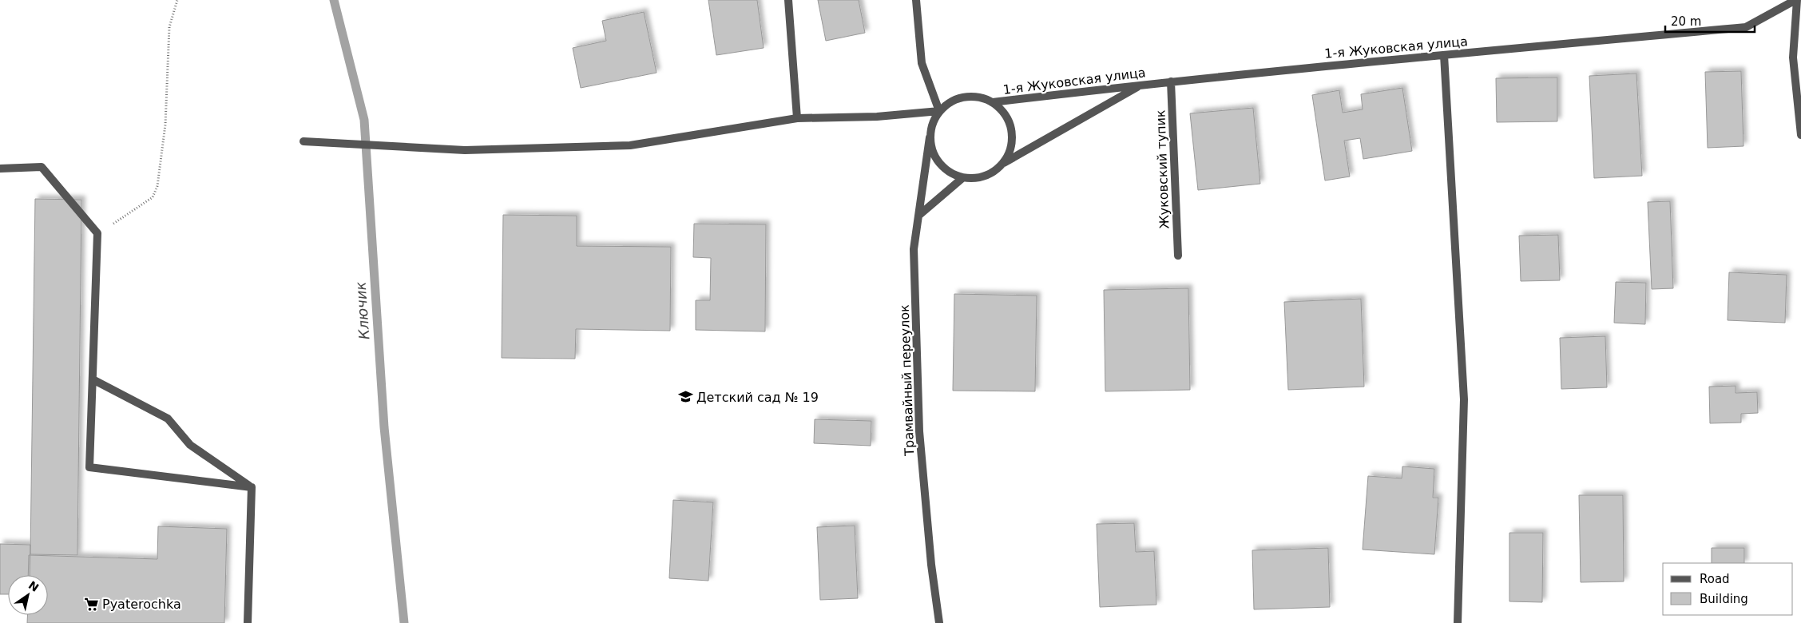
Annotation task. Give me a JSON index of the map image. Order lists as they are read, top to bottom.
{
  "streets": {
    "street": ["1-я Жуковская улица", "Жуковский тупик", "Трамвайный переулок"]
  },
  "crossings": [
    ["1-я Жуковская улица", "Жуковский тупик"],
    ["1-я Жуковская улица", "Трамвайный переулок"]
  ],
  "water": ["Ключик"],
  "places": {
    "school or university": ["Детский сад № 19"],
    "supermarket": ["Pyaterochka"]
  },
  "legend": ["Road", "Building"],
  "scale_bar": "20 m",
  "north": "top right"
}
